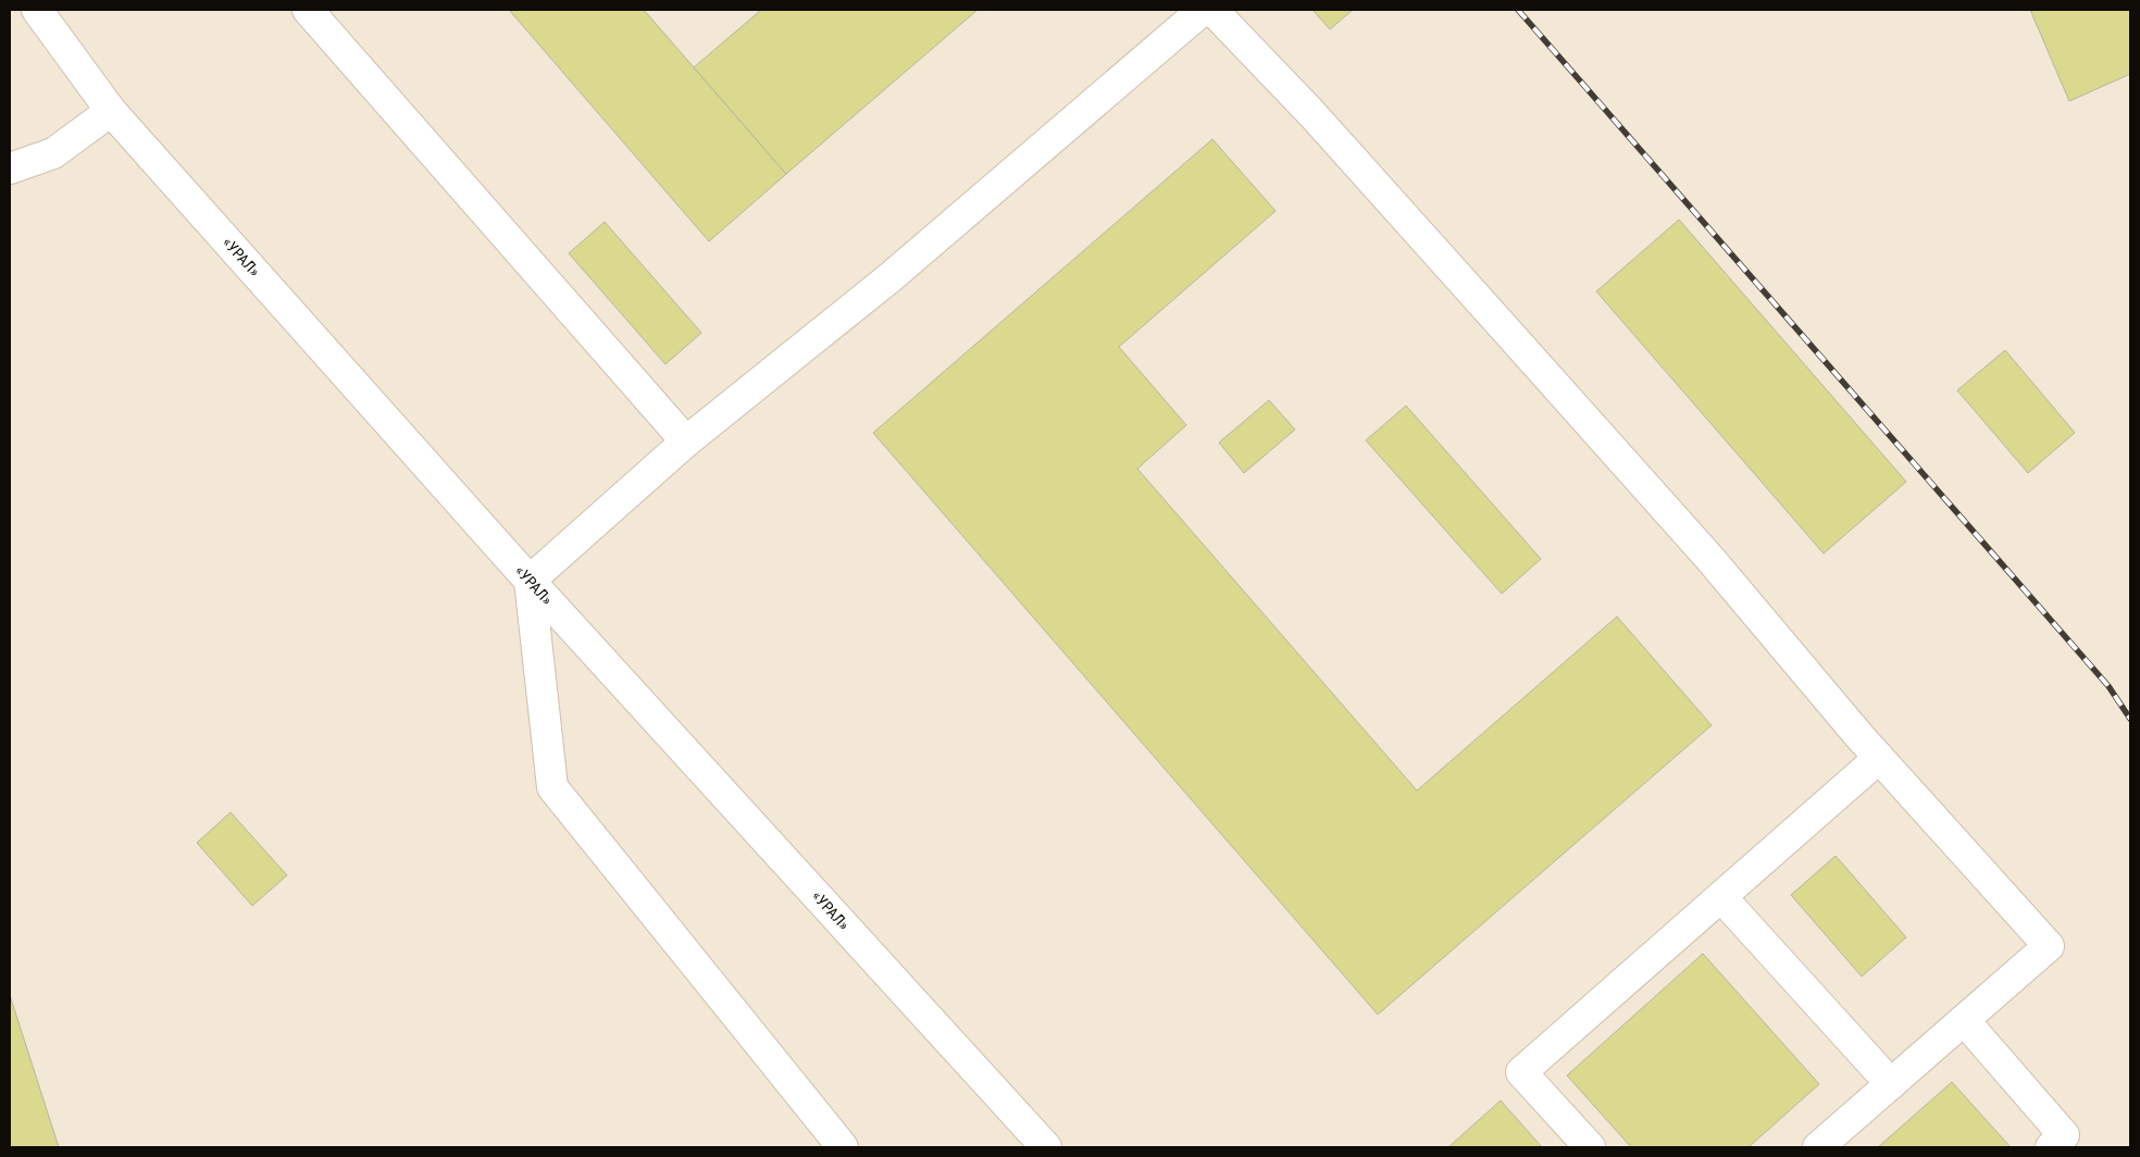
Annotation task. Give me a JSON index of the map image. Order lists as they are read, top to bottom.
{
  "streets": {
    "main road": ["«УРАЛ»"]
  }
}
